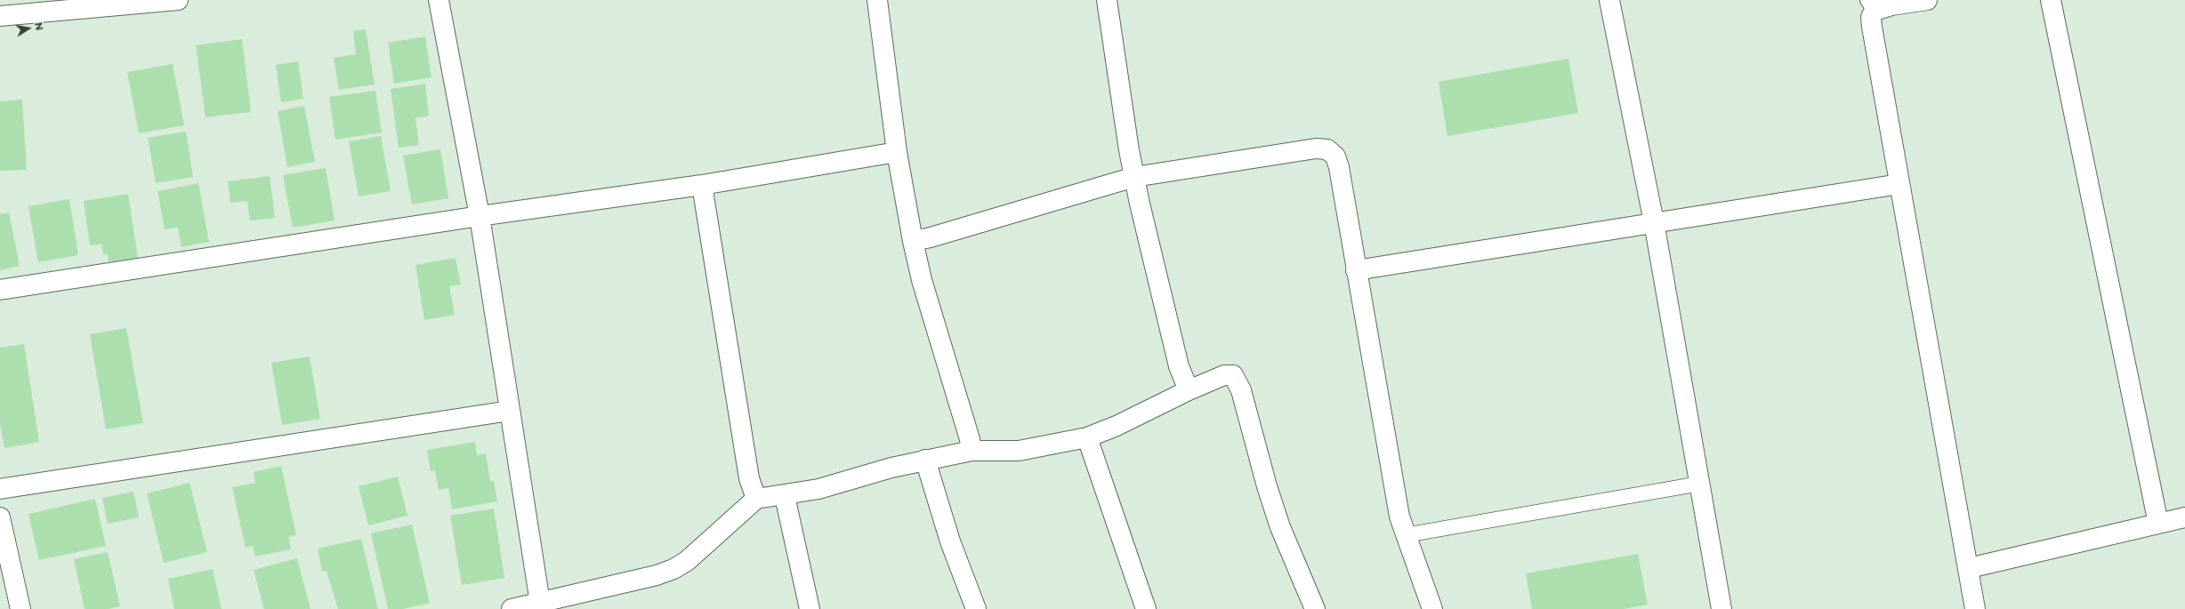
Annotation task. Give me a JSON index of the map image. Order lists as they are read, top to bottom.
{
  "north": "right"
}
